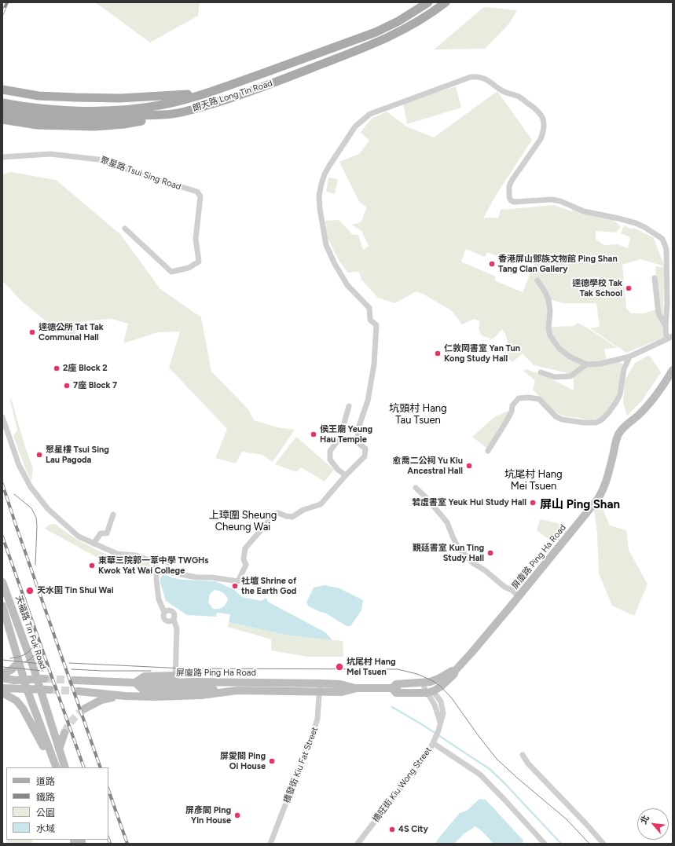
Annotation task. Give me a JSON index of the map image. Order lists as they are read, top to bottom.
{
  "streets": {
    "main road": ["朗天路 Long Tin Road"],
    "street": [
      "聚星路 Tsui Sing Road",
      "屏廈路 Ping Ha Road",
      "天福路 Tin Fuk Road",
      "橋發街 Kiu Fat Street",
      "橋旺街 Kiu Wong Street"
    ]
  },
  "crossings": [
    ["屏廈路 Ping Ha Road", "橋發街 Kiu Fat Street"],
    ["屏廈路 Ping Ha Road", "橋旺街 Kiu Wong Street"]
  ],
  "districts": [
    "坑頭村 Hang Tau Tsuen",
    "坑尾村 Hang Mei Tsuen",
    "屏山 Ping Shan",
    "上璋圍 Sheung Cheung Wai"
  ],
  "places": [
    "香港屏山鄧族文物館 Ping Shan Tang Clan Gallery",
    "達德學校 Tak Tak School",
    "達德公所 Tat Tak Communal Hall",
    "仁敦岡書室 Yan Tun Kong Study Hall",
    "2座 Block 2",
    "7座 Block 7",
    "侯王廟 Yeung Hau Temple",
    "聚星樓 Tsui Sing Lau Pagoda",
    "愈喬二公祠 Yu Kiu Ancestral Hall",
    "若虛書室 Yeuk Hui Study Hall",
    "覲廷書室 Kun Ting Study Hall",
    "東華三院郭一葦中學 TWGHs Kwok Yat Wai College",
    "社壇 Shrine of the Earth God",
    "天水圍 Tin Shui Wai",
    "坑尾村 Hang Mei Tsuen",
    "屏愛閣 Ping Oi House",
    "屏彥閣 Ping Yin House",
    "4S City"
  ],
  "legend": [
    "道路",
    "鐵路",
    "公園",
    "水域"
  ],
  "north": "top left"
}
